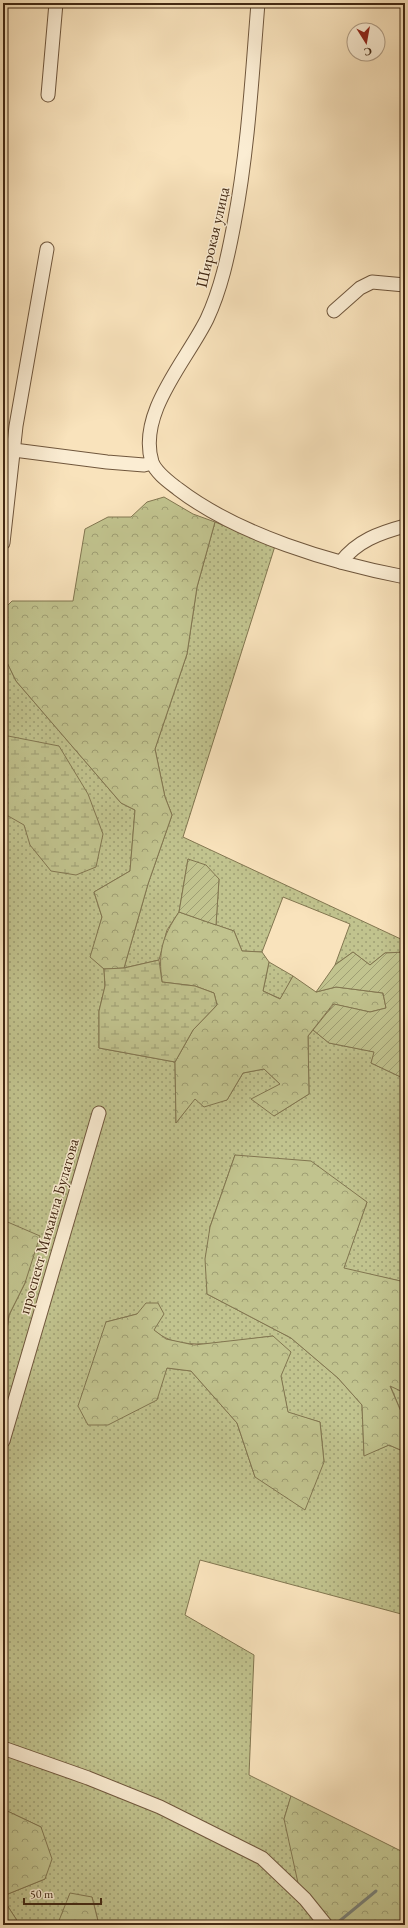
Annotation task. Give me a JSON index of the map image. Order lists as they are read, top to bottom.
{
  "streets": {
    "street": ["Широкая улица", "проспект Михаила Булатова"]
  },
  "scale_bar": "50 m",
  "north": "bottom"
}
